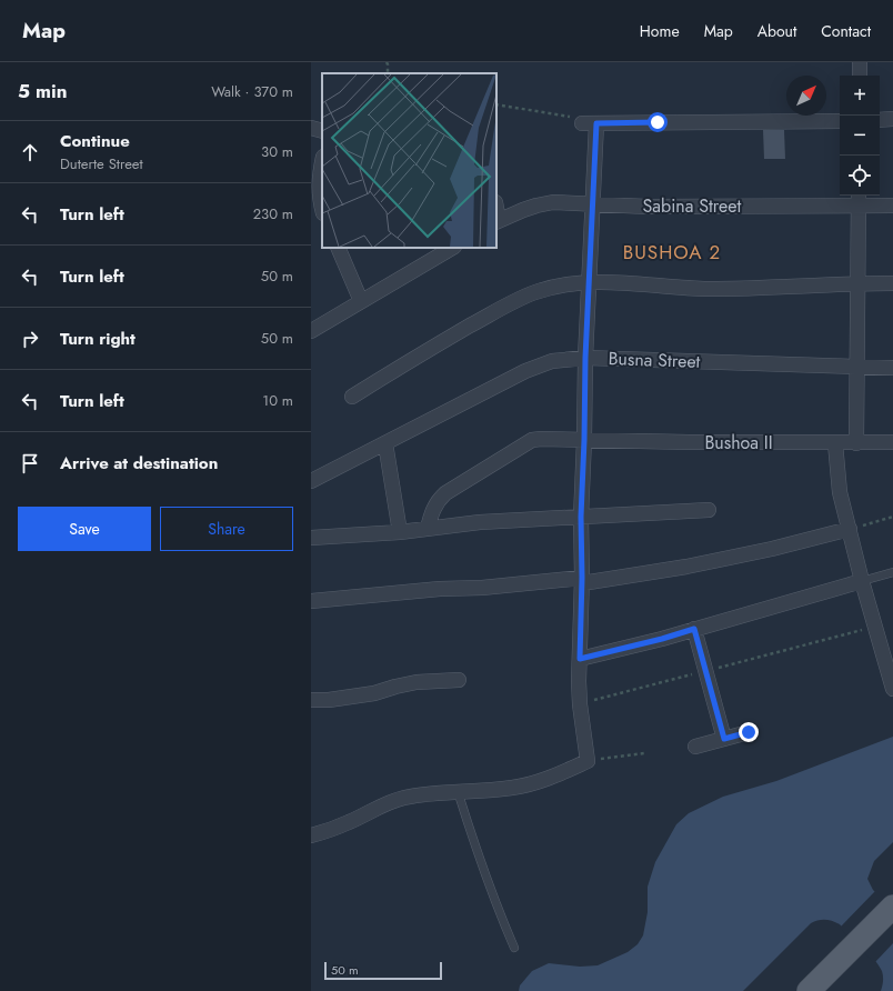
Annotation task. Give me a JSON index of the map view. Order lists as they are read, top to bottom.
{
  "streets": {
    "street": ["Sabina Street", "Busna Street", "Bushoa II"]
  },
  "districts": ["BUSHOA 2"],
  "scale_bar": "50 m",
  "north": "top right",
  "page": {
    "header": "Map",
    "nav": [
      "Home",
      "Map",
      "About",
      "Contact"
    ],
    "heading": ["5 min", "Walk · 370 m"],
    "map_buttons": ["+", "−"],
    "list": [
      ["Continue", "Duterte Street", "30 m"],
      ["Turn left", "230 m"],
      ["Turn left", "50 m"],
      ["Turn right", "50 m"],
      ["Turn left", "10 m"],
      "Arrive at destination"
    ],
    "buttons": ["Save", "Share"],
    "scale": "50 m"
  }
}
